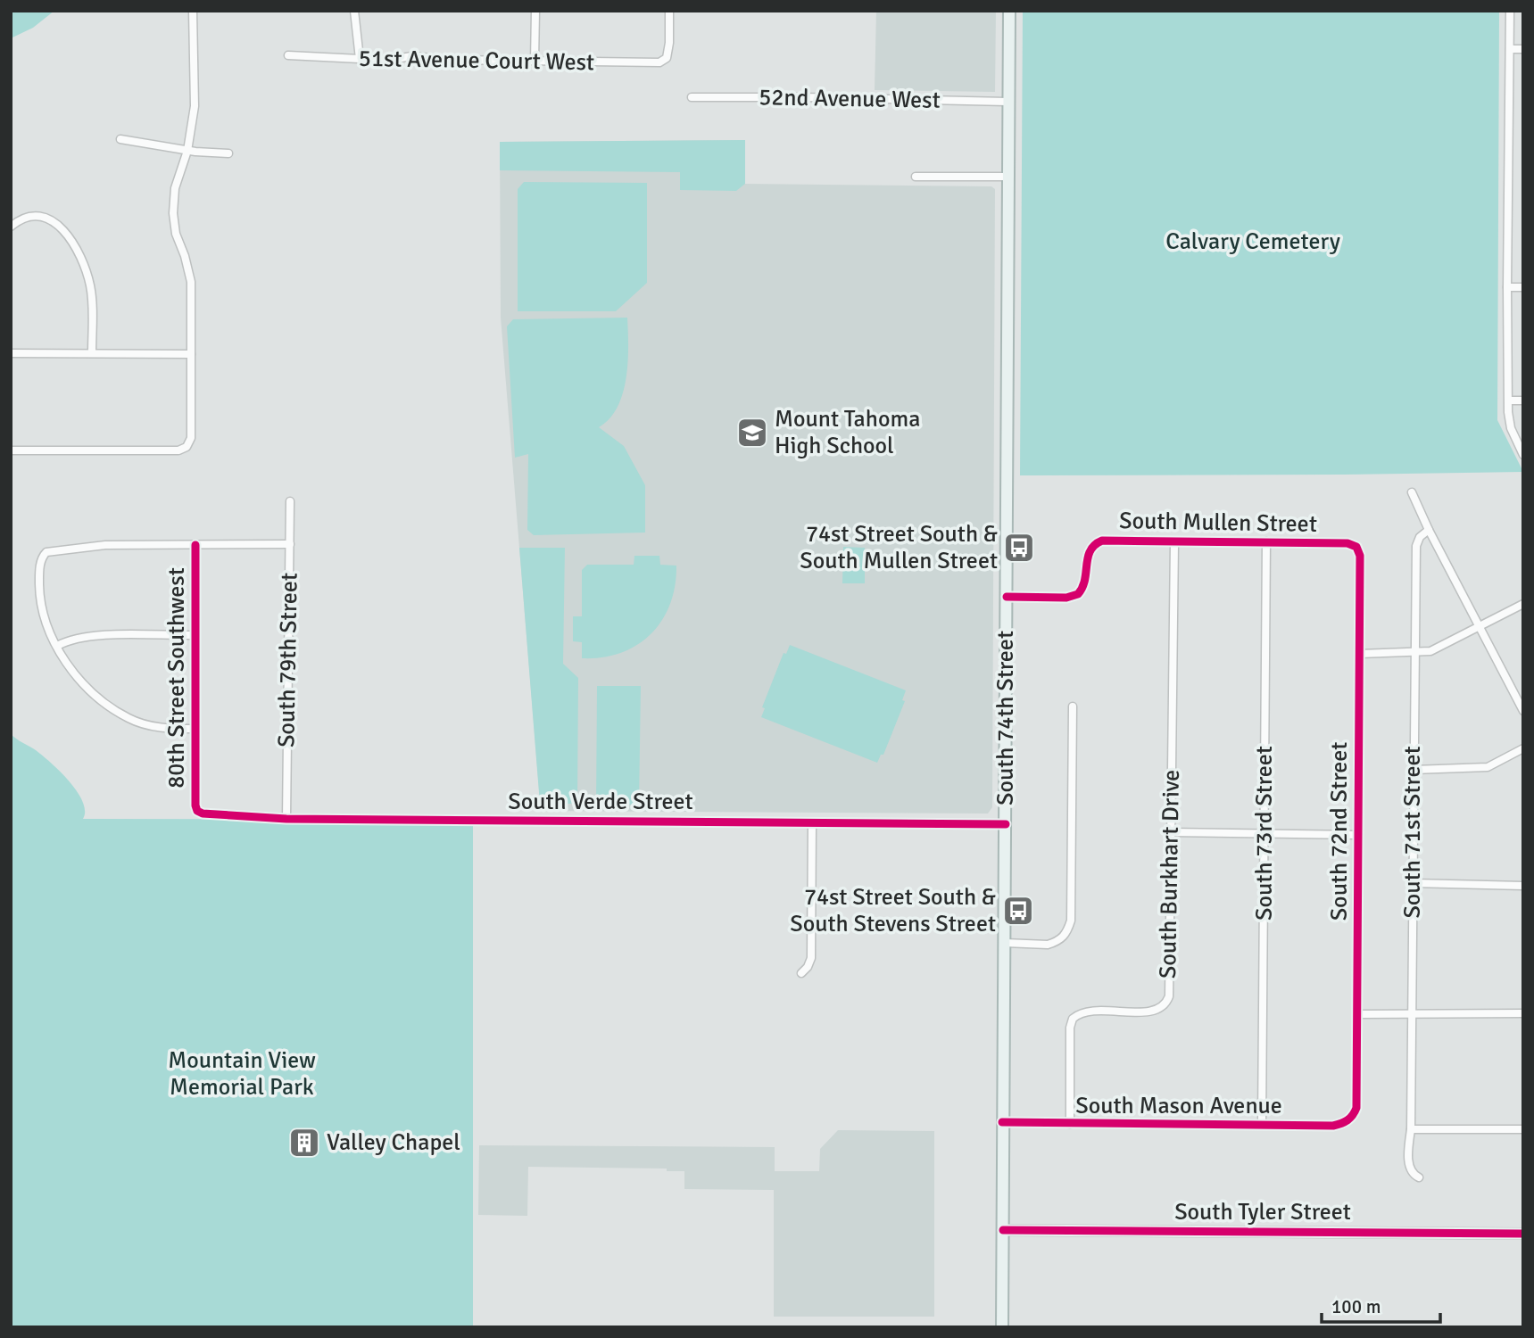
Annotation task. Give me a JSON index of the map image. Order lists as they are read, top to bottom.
{
  "streets": {
    "main road": ["South 74th Street"],
    "street": [
      "51st Avenue Court West",
      "52nd Avenue West",
      "South Mullen Street",
      "South 79th Street",
      "80th Street Southwest",
      "South Verde Street",
      "South 72nd Street",
      "South 71st Street",
      "South 73rd Street",
      "South Burkhart Drive",
      "South Mason Avenue",
      "South Tyler Street"
    ]
  },
  "crossings": [
    ["52nd Avenue West", "South 74th Street"],
    ["South Mullen Street", "South 74th Street"],
    ["South Mullen Street", "South 72nd Street"],
    ["South Mullen Street", "South 73rd Street"],
    ["South Mullen Street", "South Burkhart Drive"],
    ["South 79th Street", "South Verde Street"],
    ["80th Street Southwest", "South Verde Street"],
    ["South 74th Street", "South Verde Street"],
    ["South 74th Street", "South Mason Avenue"],
    ["South 74th Street", "South Tyler Street"],
    ["South 72nd Street", "South Mason Avenue"],
    ["South 73rd Street", "South Mason Avenue"],
    ["South Burkhart Drive", "South Mason Avenue"]
  ],
  "parks": ["Calvary Cemetery", "Mountain View Memorial Park"],
  "places": {
    "school or university": ["Mount Tahoma High School"],
    "bus stop": ["74st Street South & South Mullen Street", "74st Street South & South Stevens Street"],
    "building": ["Valley Chapel"]
  },
  "scale_bar": "100 m"
}
